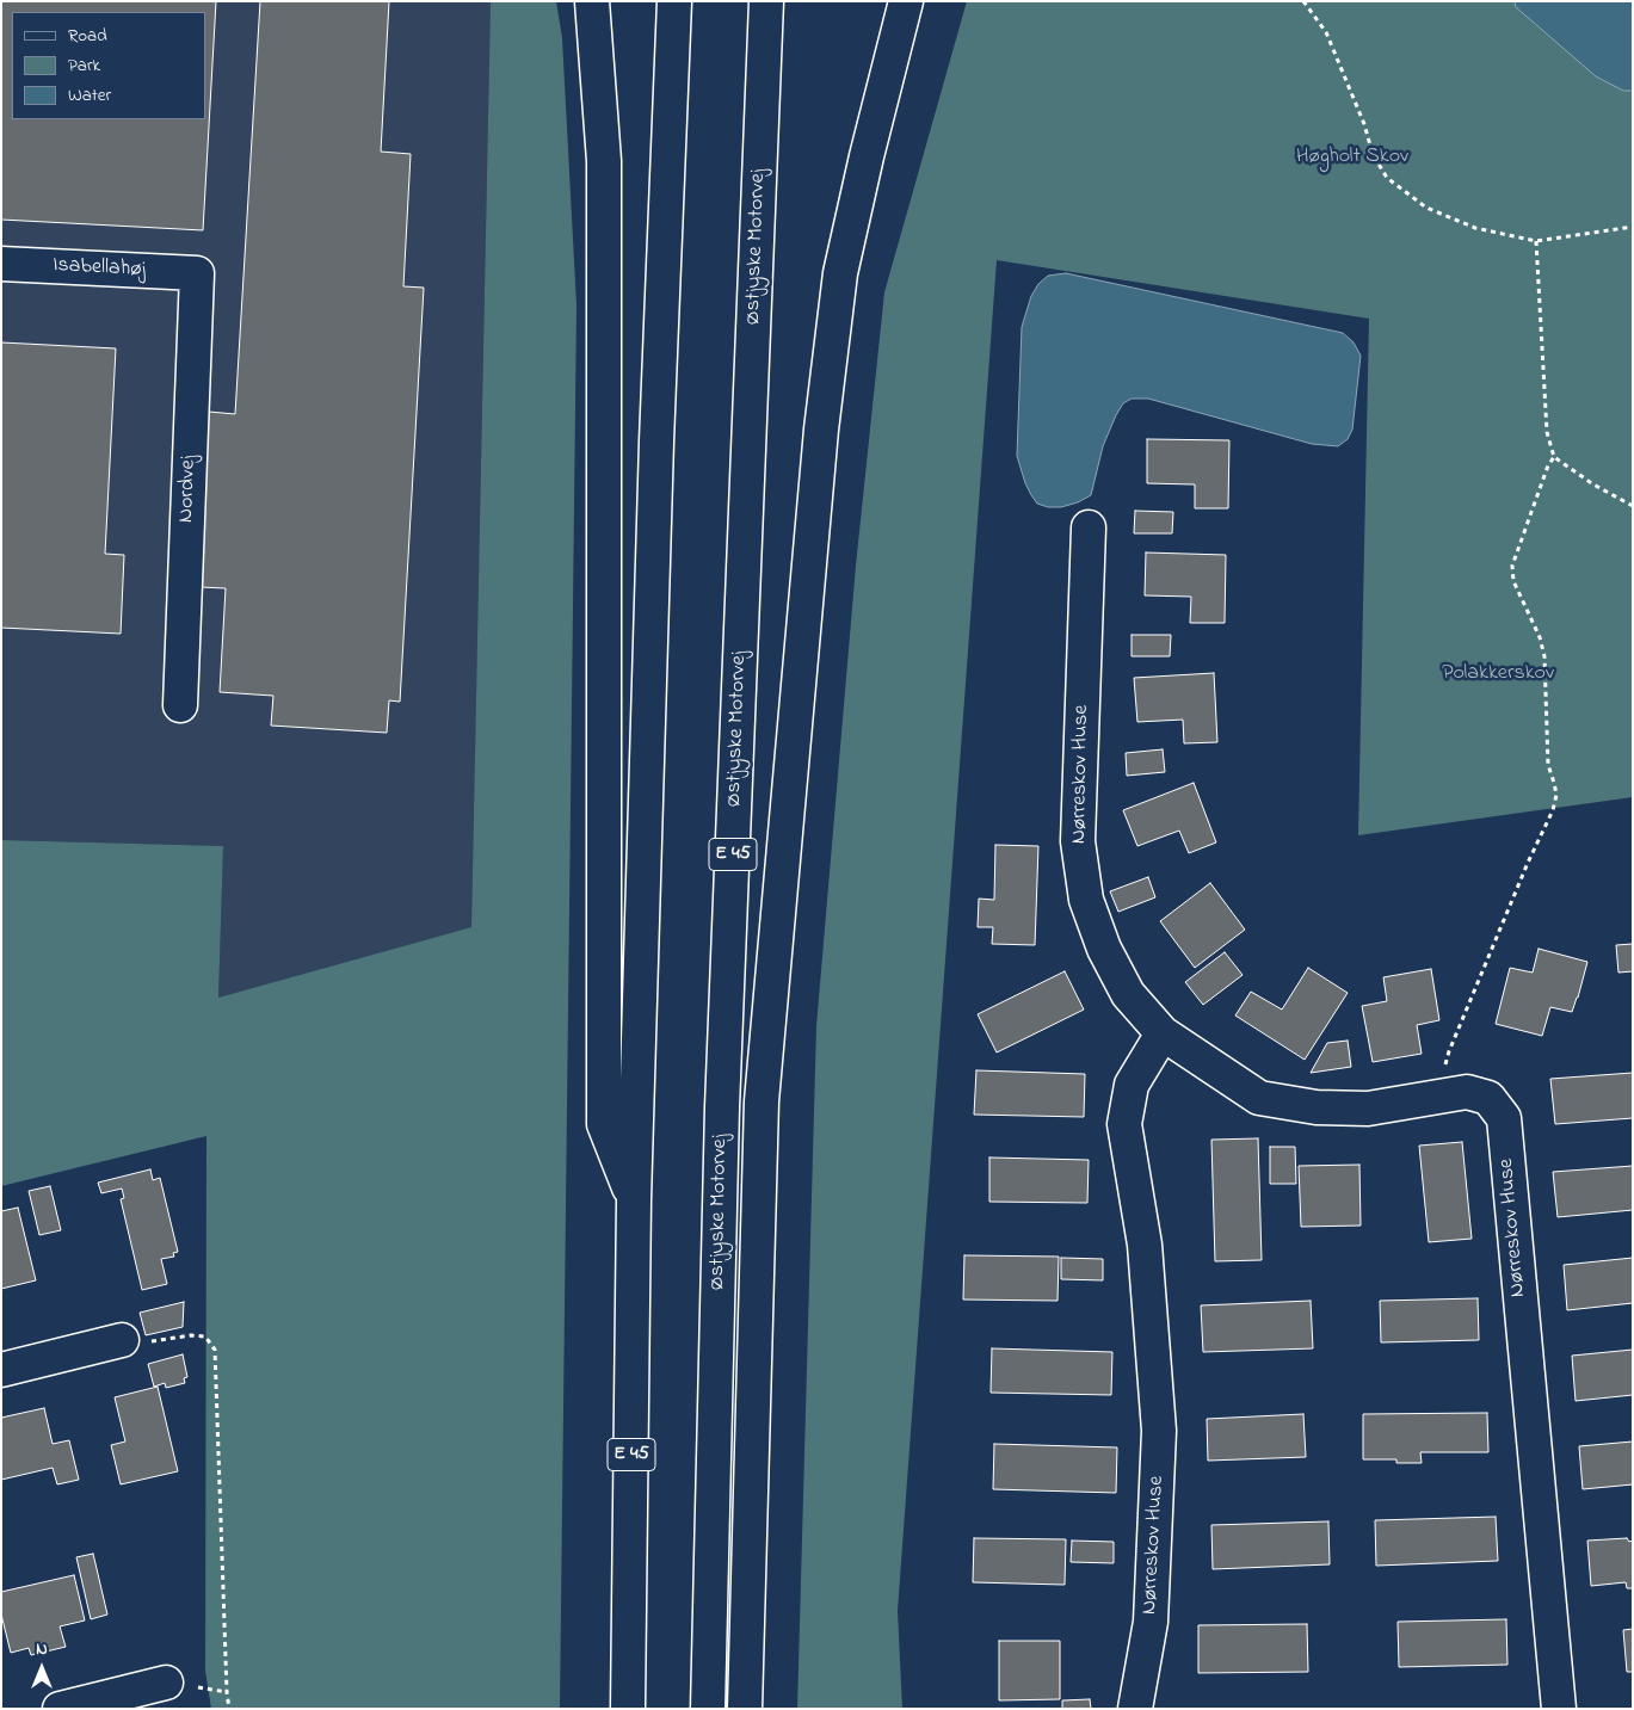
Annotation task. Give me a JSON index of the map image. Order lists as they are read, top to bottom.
{
  "streets": {
    "main road": [
      "Østjyske Motorvej",
      "Isabellahøj",
      "Nordvej",
      "Nørreskov Huse",
      "E 45"
    ]
  },
  "crossings": [
    ["Isabellahøj", "Nordvej"]
  ],
  "parks": ["Høgholt Skov", "Polakkerskov"],
  "legend": ["Road", "Park", "Water"],
  "north": "top"
}
